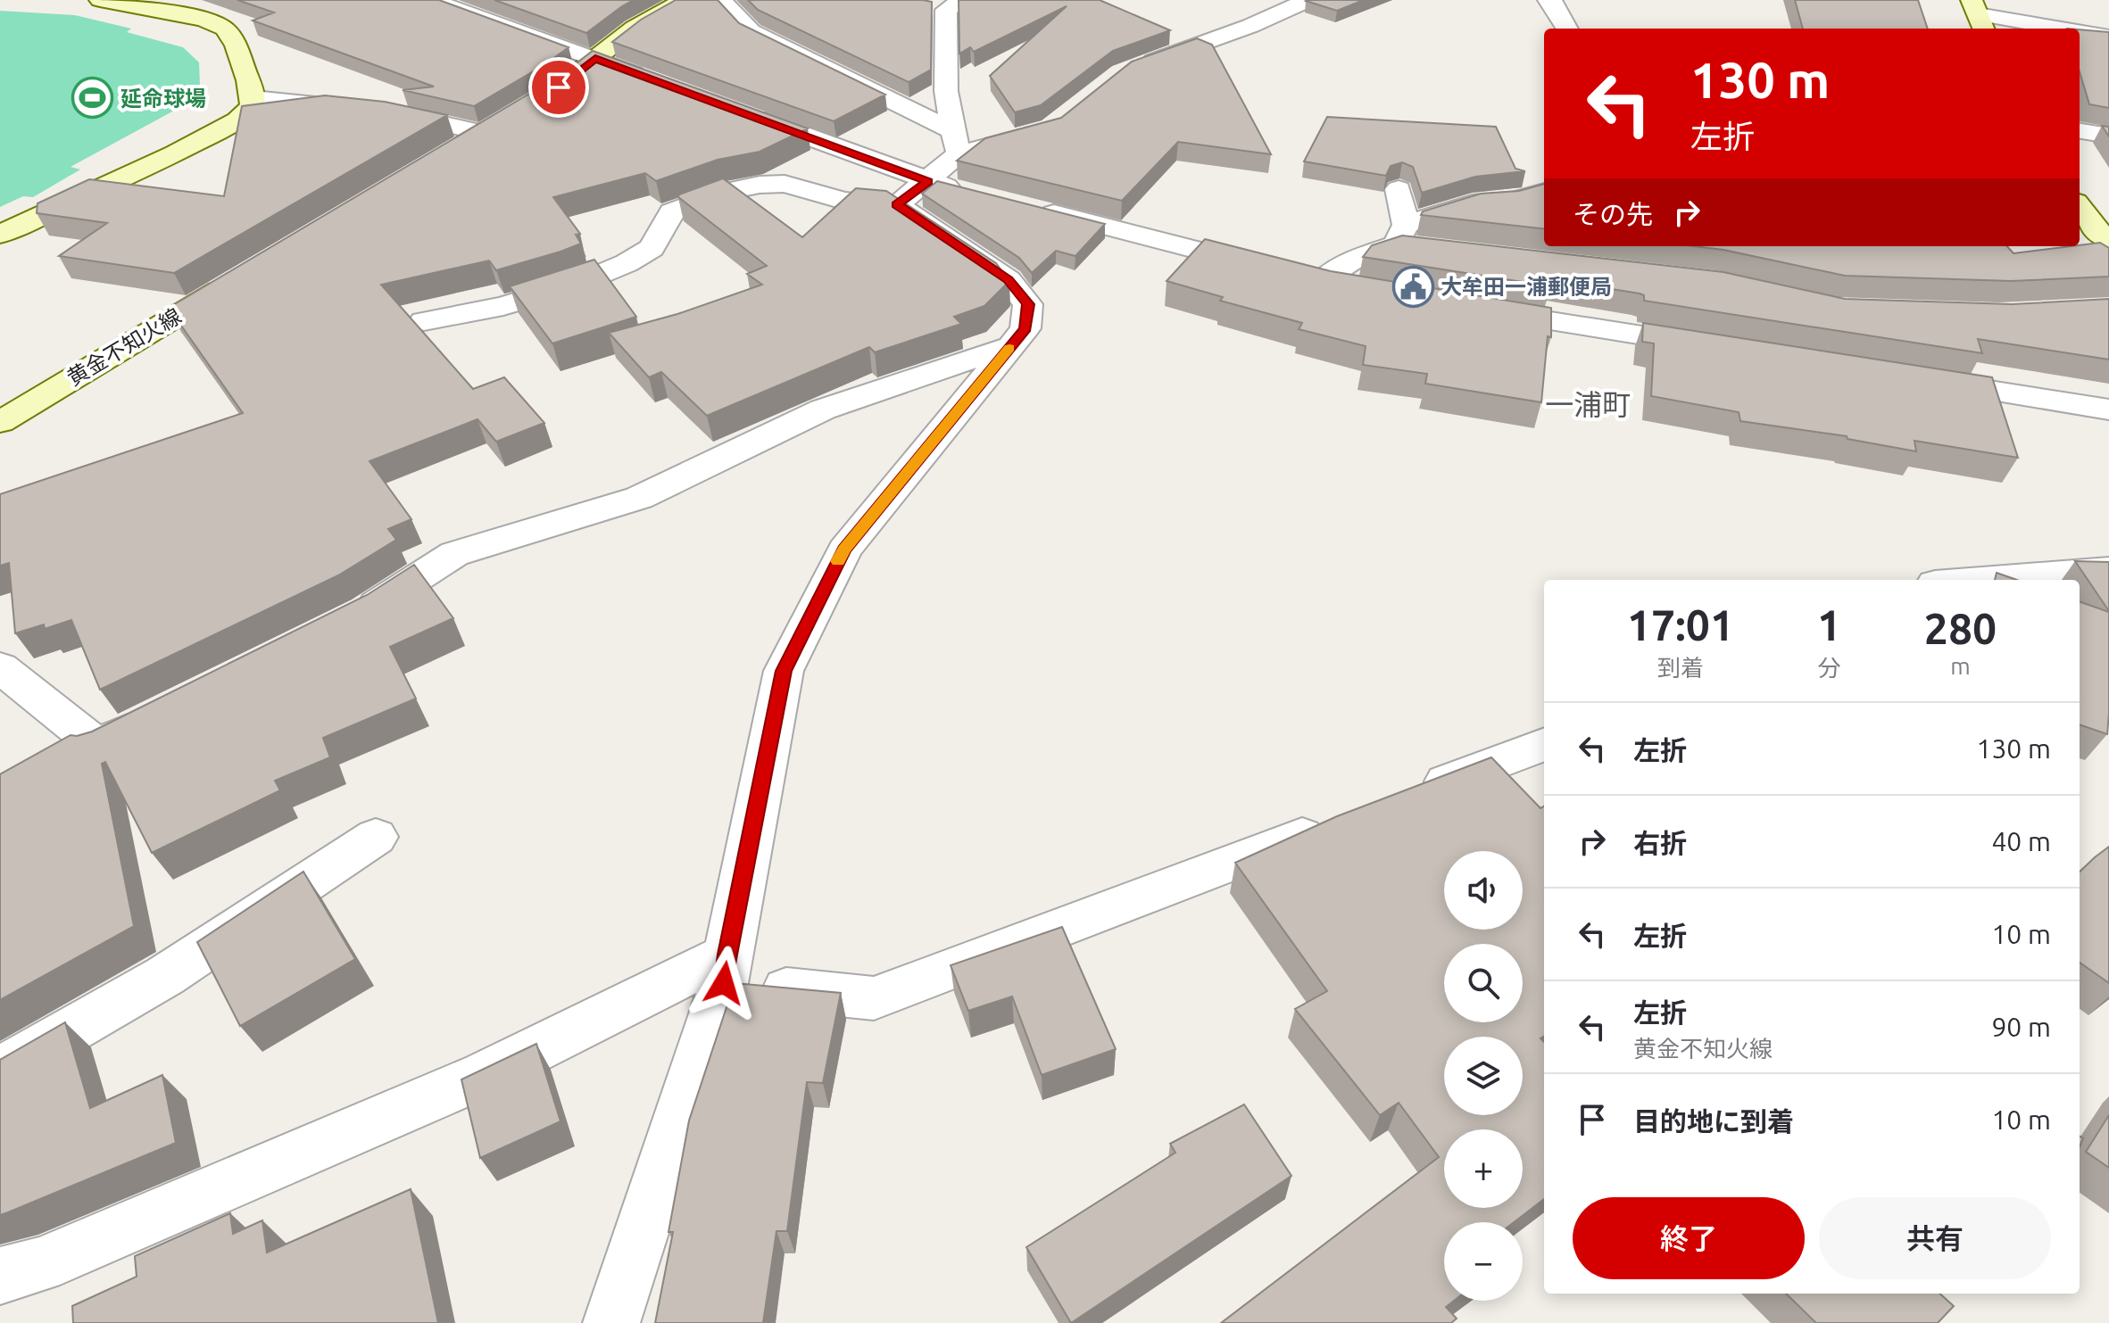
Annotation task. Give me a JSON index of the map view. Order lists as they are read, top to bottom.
{
  "streets": {
    "street": ["黄金不知火線"]
  },
  "districts": ["一浦町"],
  "places": {
    "sports": ["延命球場"],
    "public building": ["大牟田一浦郵便局"]
  },
  "page": {
    "turn": ["130 m", "左折"],
    "then": "その先",
    "eta": [
      "17:01",
      "到着",
      "1",
      "分",
      "280",
      "m"
    ],
    "list": [
      {
        "name": "左折",
        "value": "130 m"
      },
      {
        "name": "右折",
        "value": "40 m"
      },
      {
        "name": "左折",
        "value": "10 m"
      },
      {
        "name": "左折",
        "note": "黄金不知火線",
        "value": "90 m"
      },
      {
        "name": "目的地に到着",
        "value": "10 m"
      }
    ],
    "map_buttons": ["+", "−"],
    "buttons": ["終了", "共有"]
  }
}
